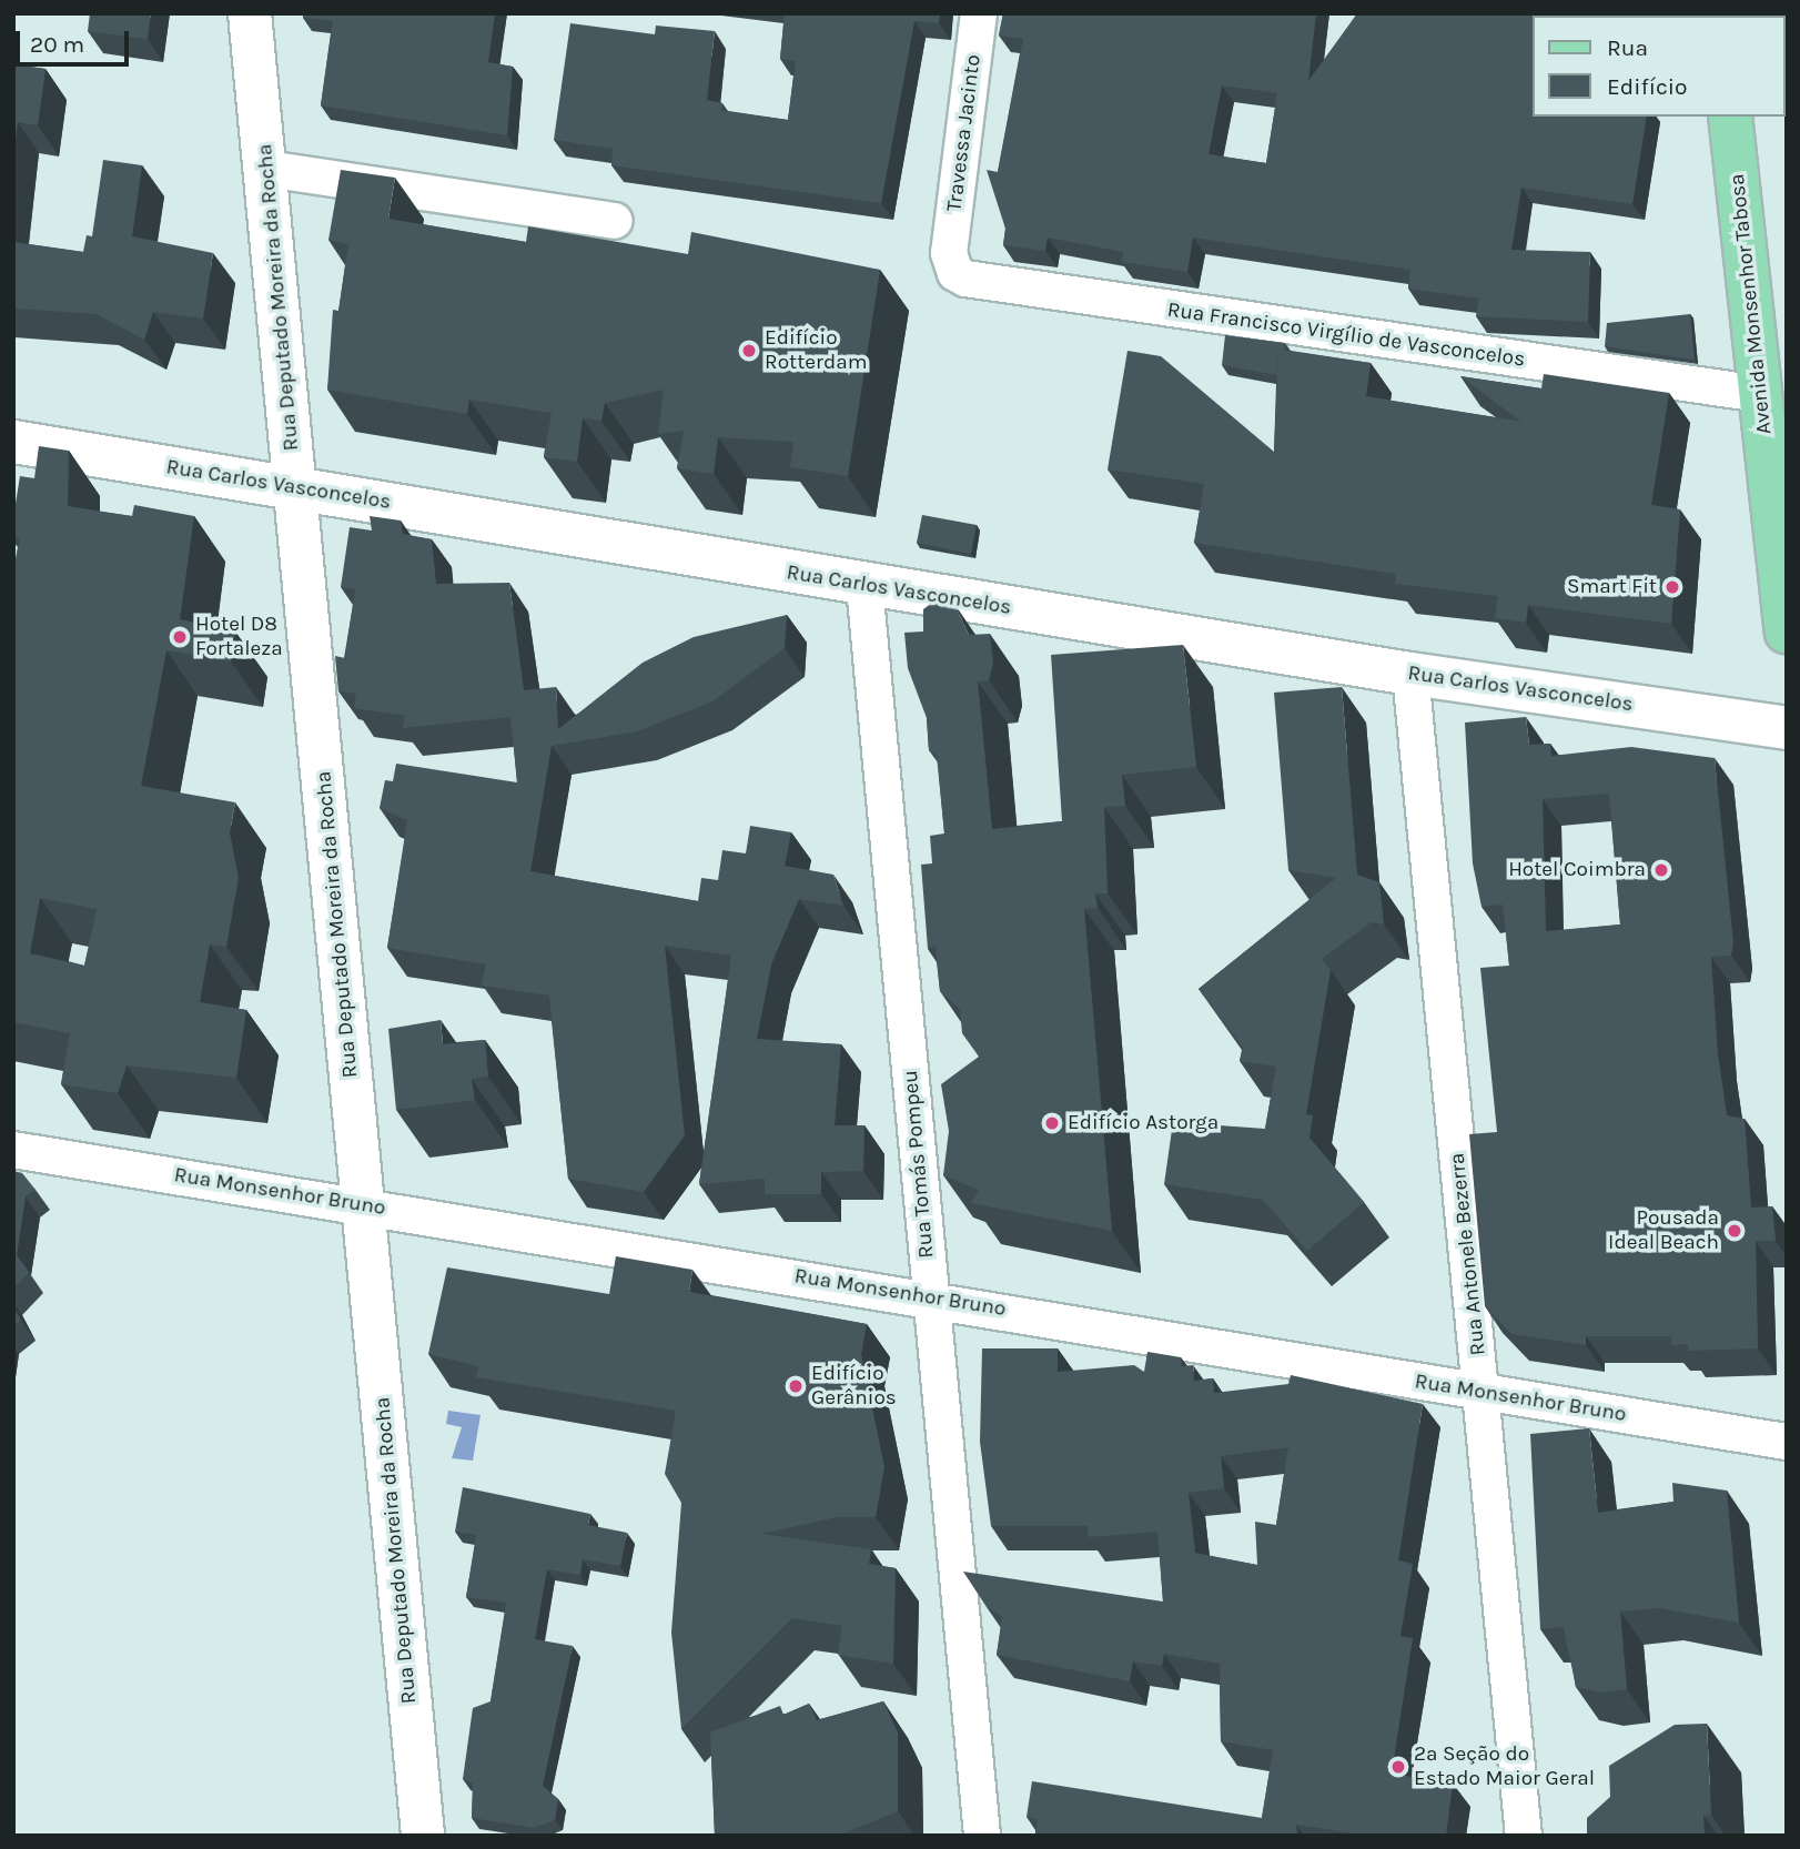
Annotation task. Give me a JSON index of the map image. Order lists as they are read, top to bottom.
{
  "streets": {
    "main road": ["Avenida Monsenhor Tabosa"],
    "street": [
      "Travessa Jacinto",
      "Rua Deputado Moreira da Rocha",
      "Rua Francisco Virgílio de Vasconcelos",
      "Rua Carlos Vasconcelos",
      "Rua Tomás Pompeu",
      "Rua Monsenhor Bruno",
      "Rua Antonele Bezerra"
    ]
  },
  "crossings": [
    ["Travessa Jacinto", "Rua Francisco Virgílio de Vasconcelos"],
    ["Rua Deputado Moreira da Rocha", "Rua Carlos Vasconcelos"],
    ["Rua Deputado Moreira da Rocha", "Rua Monsenhor Bruno"],
    ["Avenida Monsenhor Tabosa", "Rua Francisco Virgílio de Vasconcelos"],
    ["Rua Carlos Vasconcelos", "Rua Tomás Pompeu"],
    ["Rua Carlos Vasconcelos", "Rua Antonele Bezerra"],
    ["Rua Tomás Pompeu", "Rua Monsenhor Bruno"],
    ["Rua Monsenhor Bruno", "Rua Antonele Bezerra"]
  ],
  "places": [
    "Edifício Rotterdam",
    "Smart Fit",
    "Hotel D8 Fortaleza",
    "Hotel Coimbra",
    "Edifício Astorga",
    "Pousada Ideal Beach",
    "Edifício Gerânios",
    "2ª Seção do Estado Maior Geral"
  ],
  "legend": ["Rua", "Edifício"],
  "scale_bar": "20 m"
}
